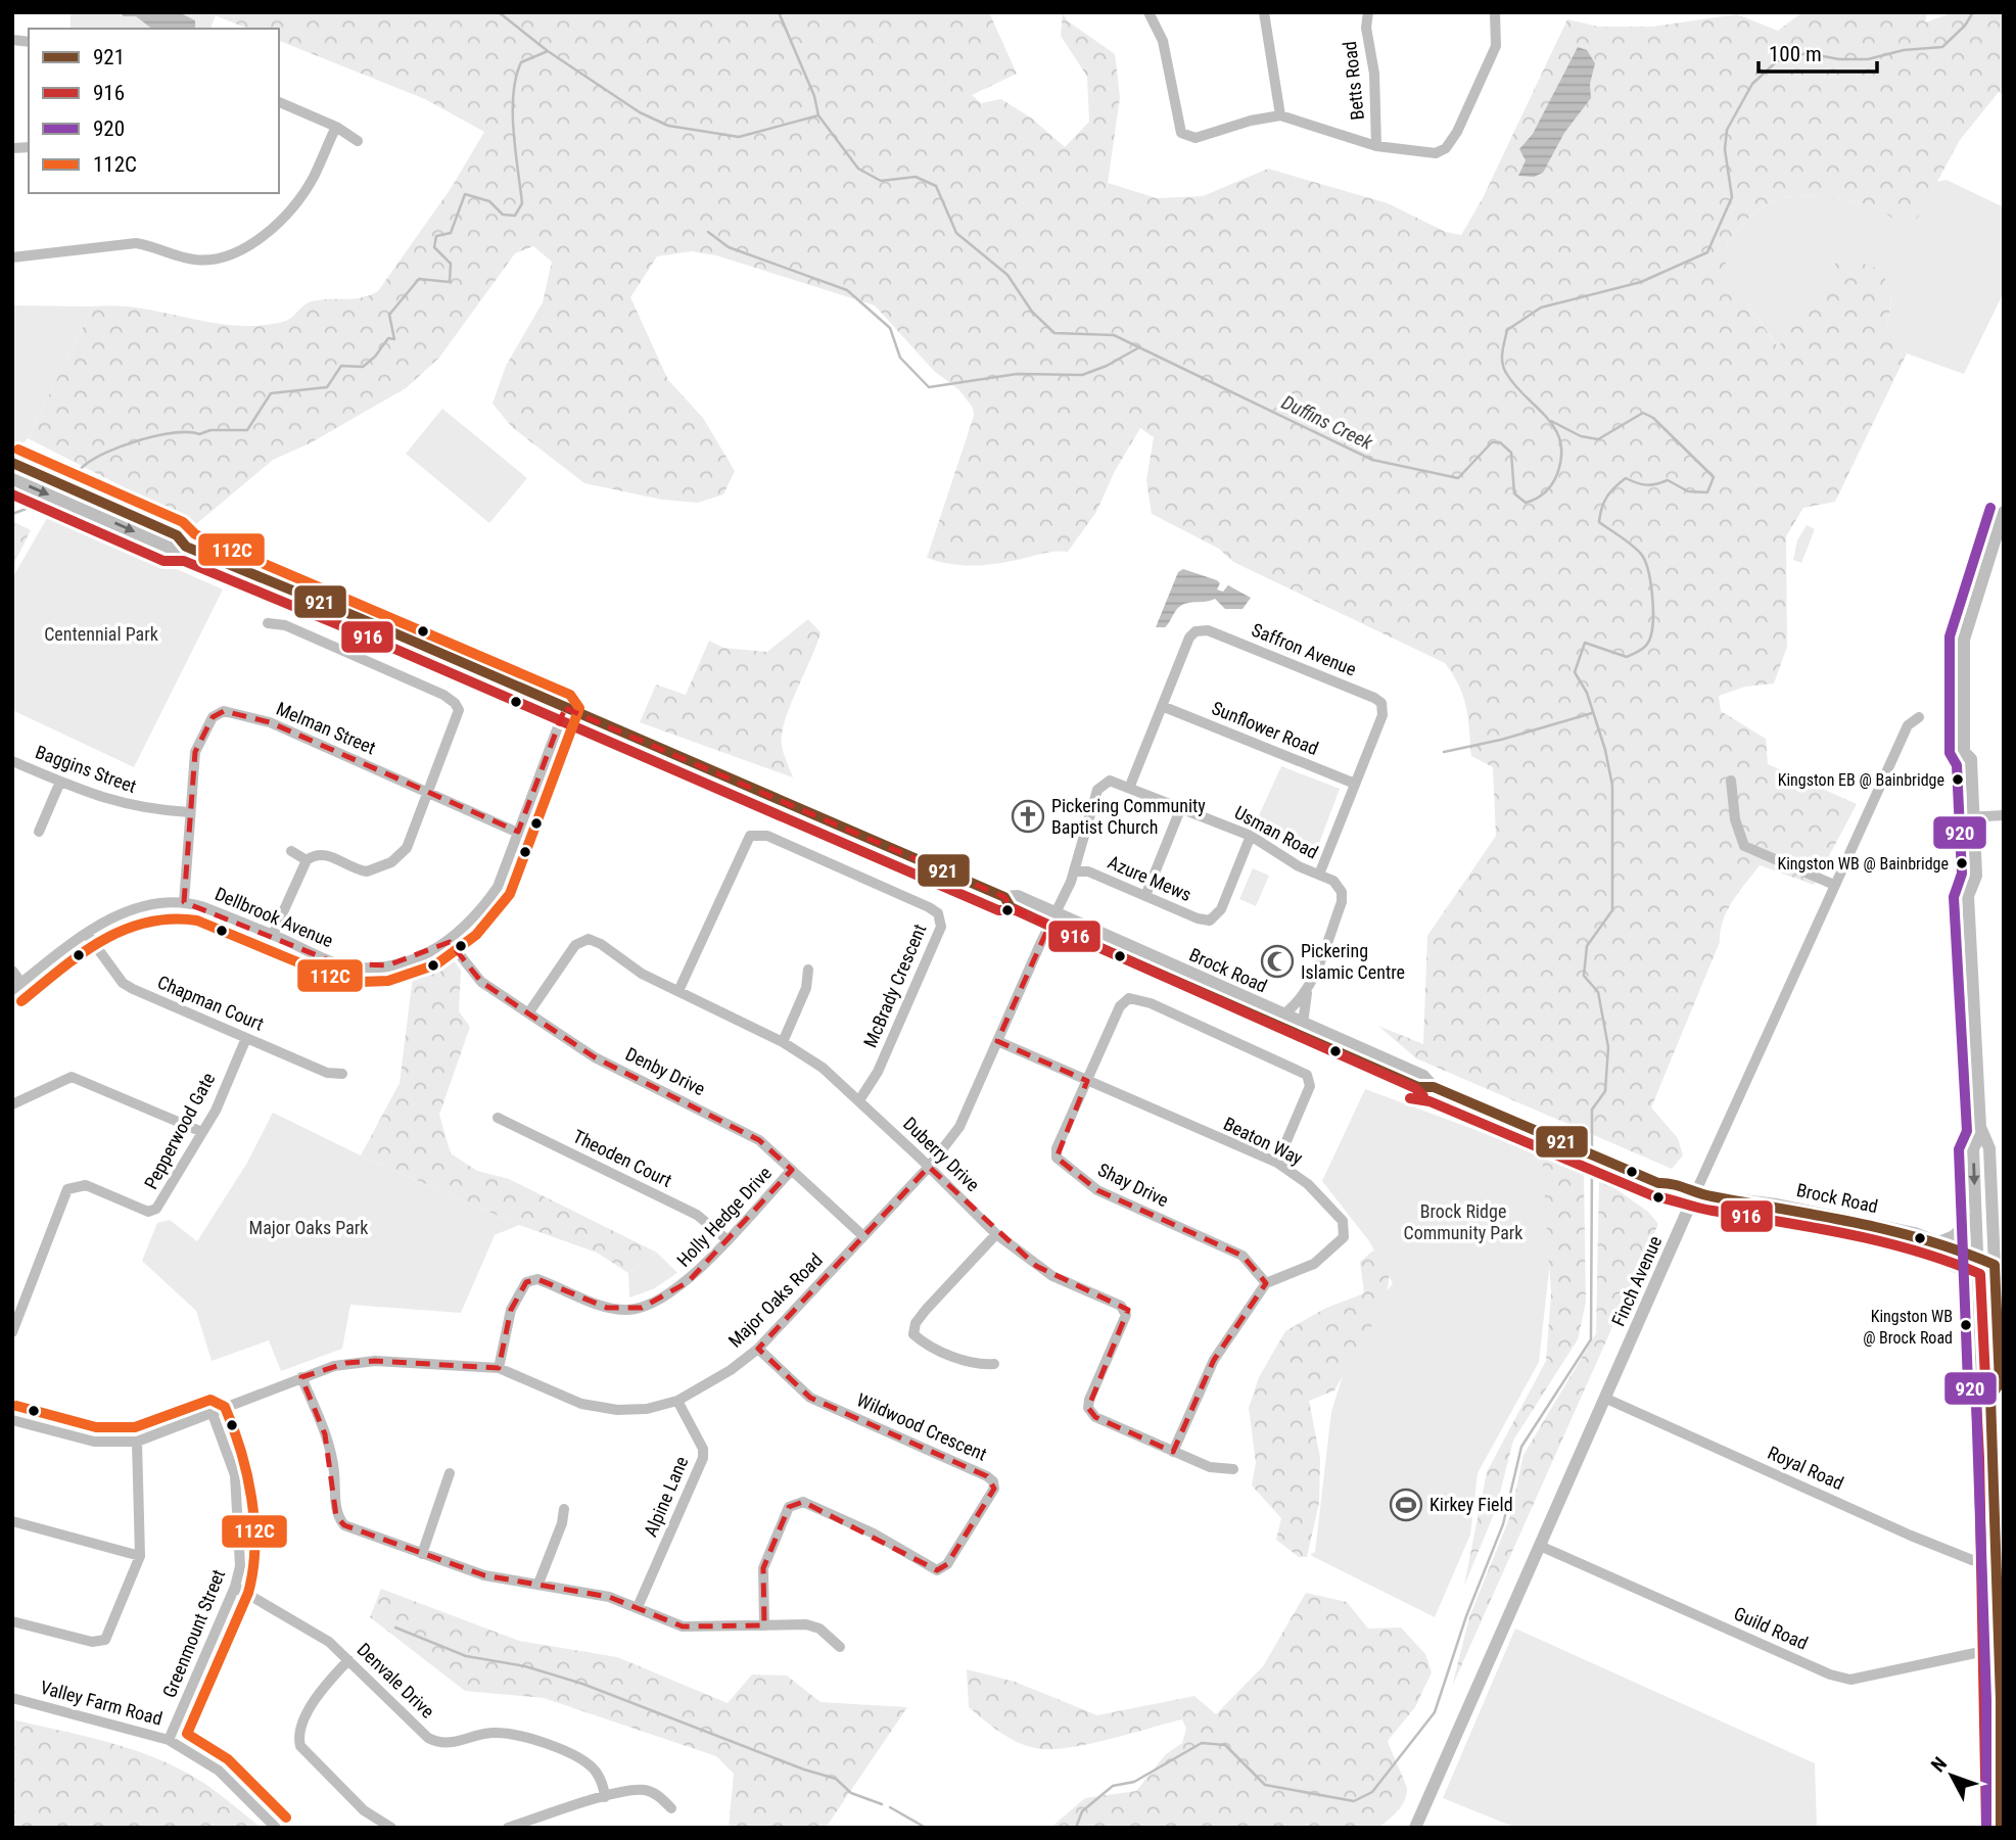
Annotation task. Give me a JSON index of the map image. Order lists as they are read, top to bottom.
{
  "streets": {
    "main road": ["Brock Road", "Finch Avenue"],
    "street": [
      "Betts Road",
      "Saffron Avenue",
      "Melman Street",
      "Sunflower Road",
      "Baggins Street",
      "Usman Road",
      "Azure Mews",
      "Dellbrook Avenue",
      "McBrady Crescent",
      "Chapman Court",
      "Denby Drive",
      "Pepperwood Gate",
      "Beaton Way",
      "Duberry Drive",
      "Theoden Court",
      "Shay Drive",
      "Holly Hedge Drive",
      "Major Oaks Road",
      "Wildwood Crescent",
      "Royal Road",
      "Alpine Lane",
      "Guild Road",
      "Greenmount Street",
      "Denvale Drive",
      "Valley Farm Road"
    ]
  },
  "crossings": [
    ["Saffron Avenue", "Sunflower Road"],
    ["Saffron Avenue", "Usman Road"],
    ["Melman Street", "Baggins Street"],
    ["Melman Street", "Dellbrook Avenue"],
    ["Usman Road", "Azure Mews"],
    ["Usman Road", "Brock Road"],
    ["Usman Road", "Major Oaks Road"],
    ["Azure Mews", "Major Oaks Road"],
    ["Dellbrook Avenue", "Brock Road"],
    ["Dellbrook Avenue", "Chapman Court"],
    ["Dellbrook Avenue", "Denby Drive"],
    ["Brock Road", "Finch Avenue"],
    ["Brock Road", "Major Oaks Road"],
    ["McBrady Crescent", "Duberry Drive"],
    ["Chapman Court", "Pepperwood Gate"],
    ["Denby Drive", "Duberry Drive"],
    ["Denby Drive", "Holly Hedge Drive"],
    ["Denby Drive", "Major Oaks Road"],
    ["Beaton Way", "Shay Drive"],
    ["Beaton Way", "Major Oaks Road"],
    ["Duberry Drive", "Major Oaks Road"],
    ["Theoden Court", "Holly Hedge Drive"],
    ["Holly Hedge Drive", "Major Oaks Road"],
    ["Finch Avenue", "Royal Road"],
    ["Finch Avenue", "Guild Road"],
    ["Major Oaks Road", "Wildwood Crescent"],
    ["Major Oaks Road", "Alpine Lane"],
    ["Major Oaks Road", "Greenmount Street"],
    ["Greenmount Street", "Denvale Drive"],
    ["Greenmount Street", "Valley Farm Road"]
  ],
  "water": ["Duffins Creek"],
  "parks": ["Centennial Park", "Brock Ridge Community Park", "Major Oaks Park"],
  "places": {
    "other": ["Kingston EB @ Bainbridge", "Kingston WB @ Bainbridge", "Kingston WB @ Brock Road"],
    "church": ["Pickering Community Baptist Church"],
    "mosque": ["Pickering Islamic Centre"],
    "sports": ["Kirkey Field"]
  },
  "lines": [
    "transit line 112C",
    "transit line 921",
    "transit line 916",
    "transit line 920"
  ],
  "legend": [
    "921",
    "916",
    "920",
    "112C"
  ],
  "scale_bar": "100 m",
  "north": "top left"
}
